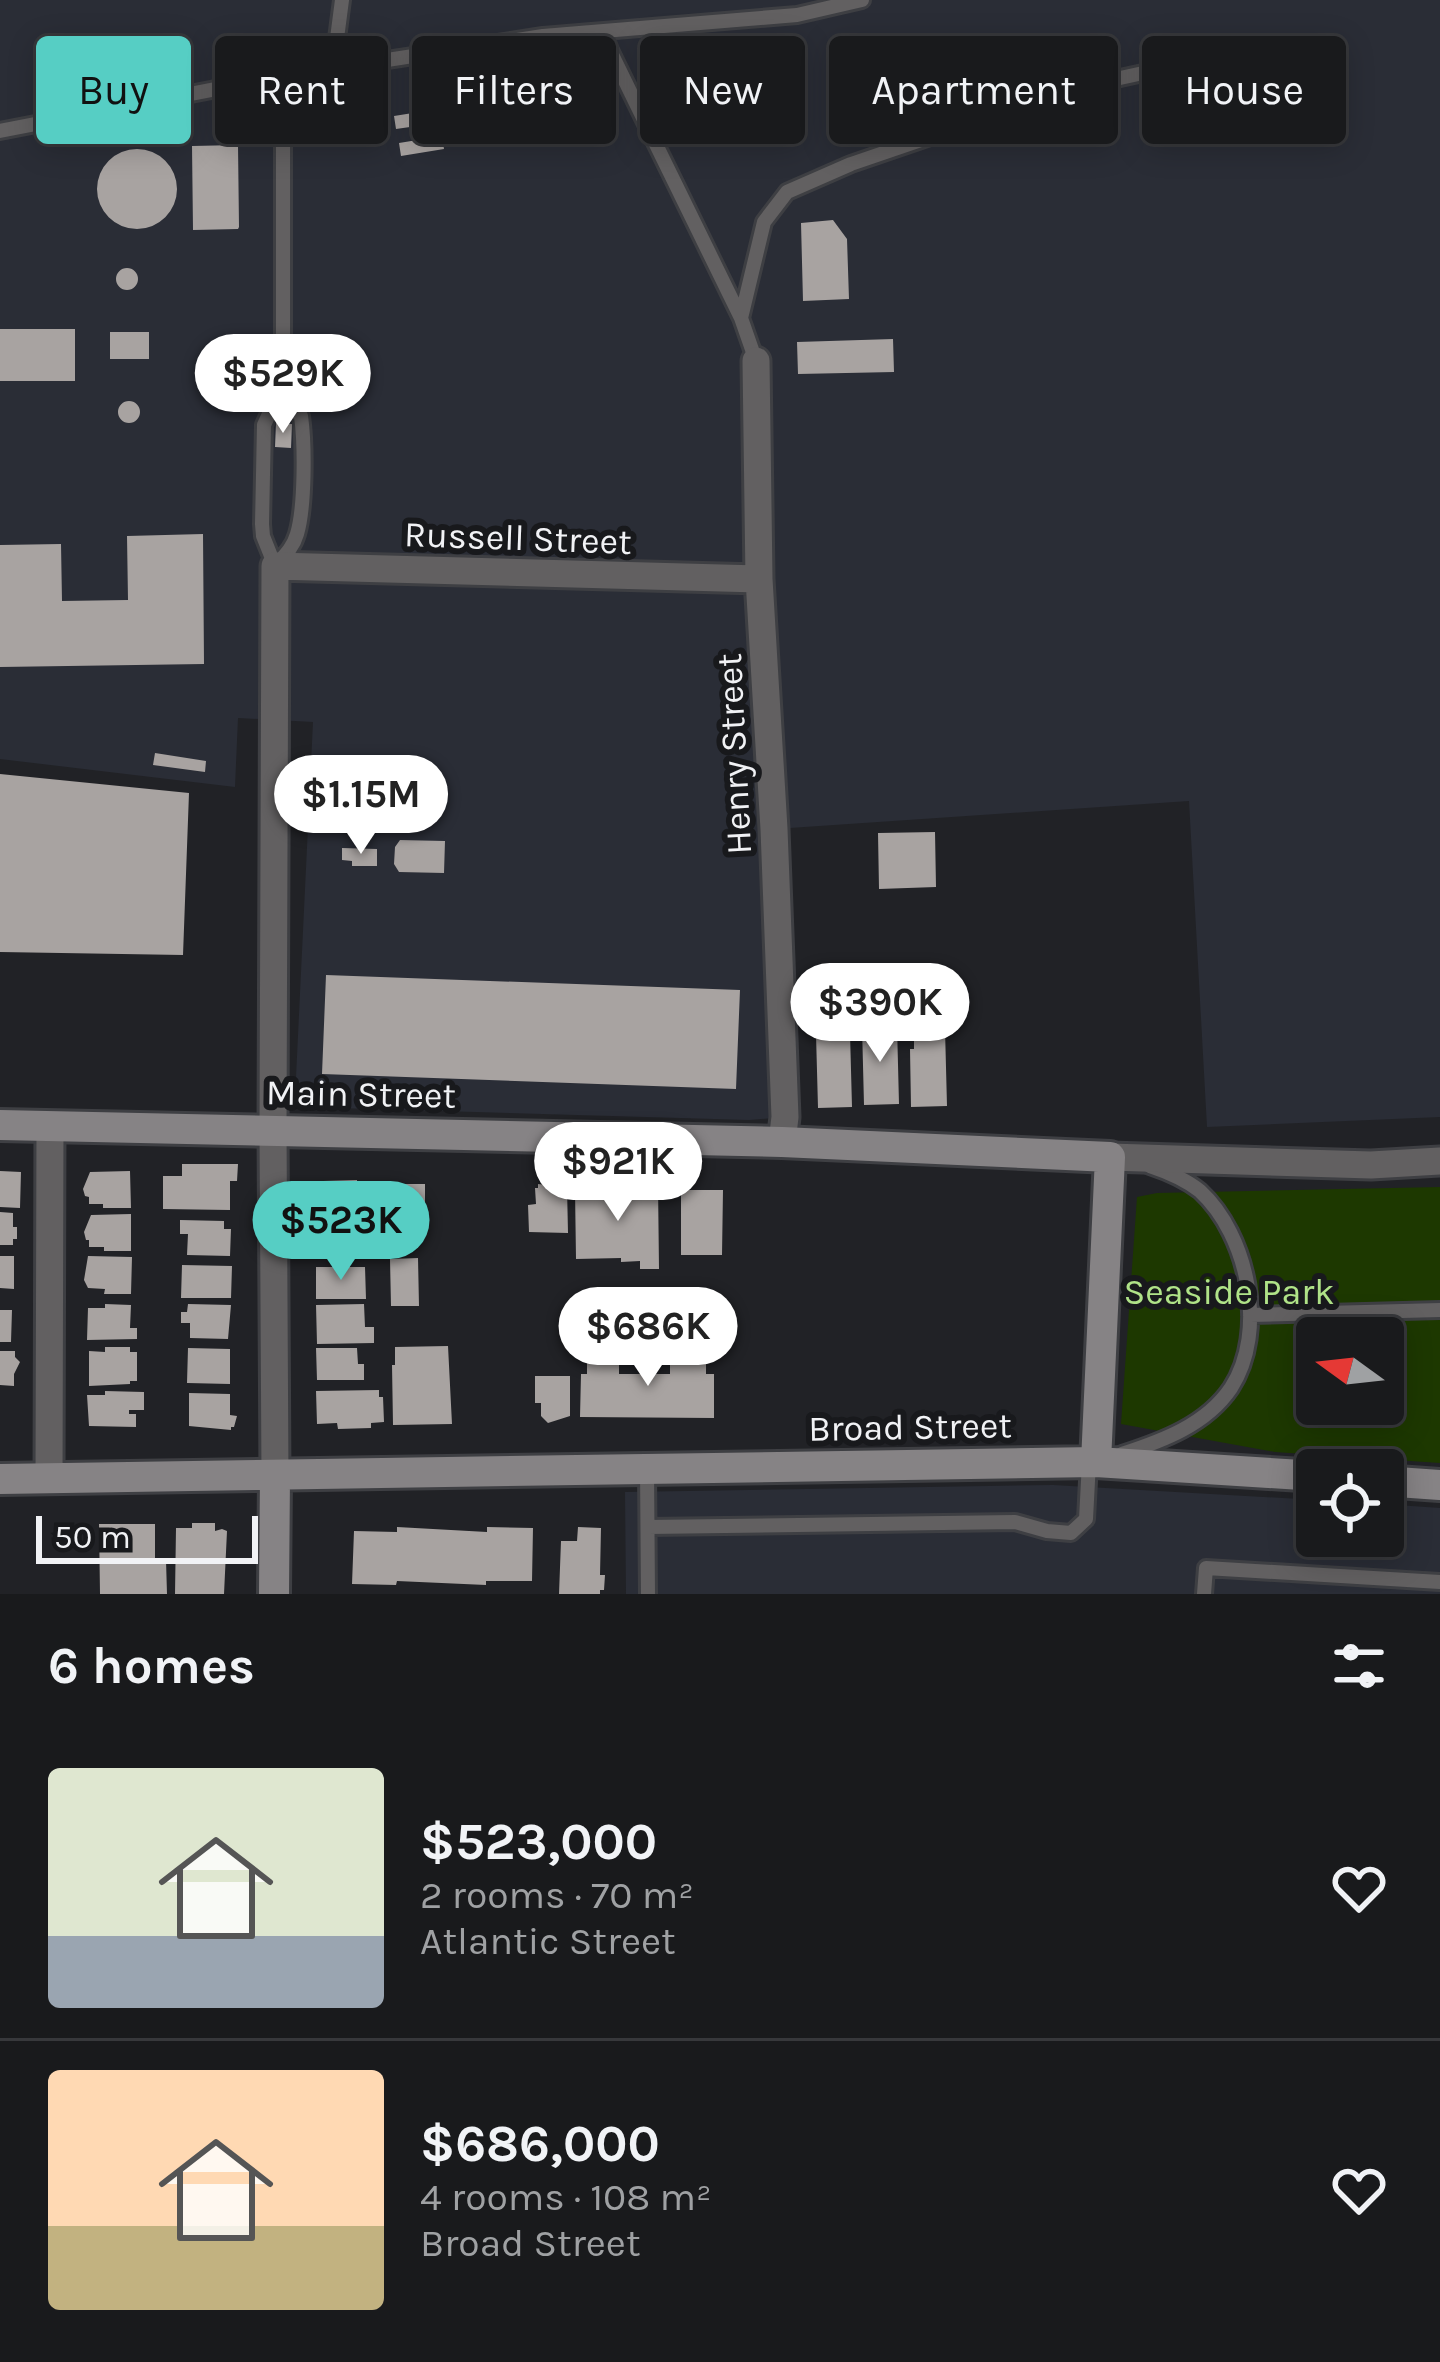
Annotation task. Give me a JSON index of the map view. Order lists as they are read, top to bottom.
{
  "streets": {
    "street": [
      "Russell Street",
      "Henry Street",
      "Main Street",
      "Broad Street"
    ]
  },
  "crossings": [
    ["Russell Street", "Henry Street"],
    ["Henry Street", "Main Street"]
  ],
  "parks": ["Seaside Park"],
  "scale_bar": "50 m",
  "north": "left",
  "page": {
    "chip": [
      "Buy",
      "Rent",
      "Filters",
      "New",
      "Apartment",
      "House"
    ],
    "price": [
      "$529K",
      "$1.15M",
      "$390K",
      "$921K",
      "$523K",
      "$686K"
    ],
    "scale": "50 m",
    "heading": "6 homes",
    "list": [
      {
        "name": "$523,000",
        "note": "2 rooms · 70 m² · Atlantic Street"
      },
      {
        "name": "$686,000",
        "note": "4 rooms · 108 m² · Broad Street"
      }
    ]
  }
}
